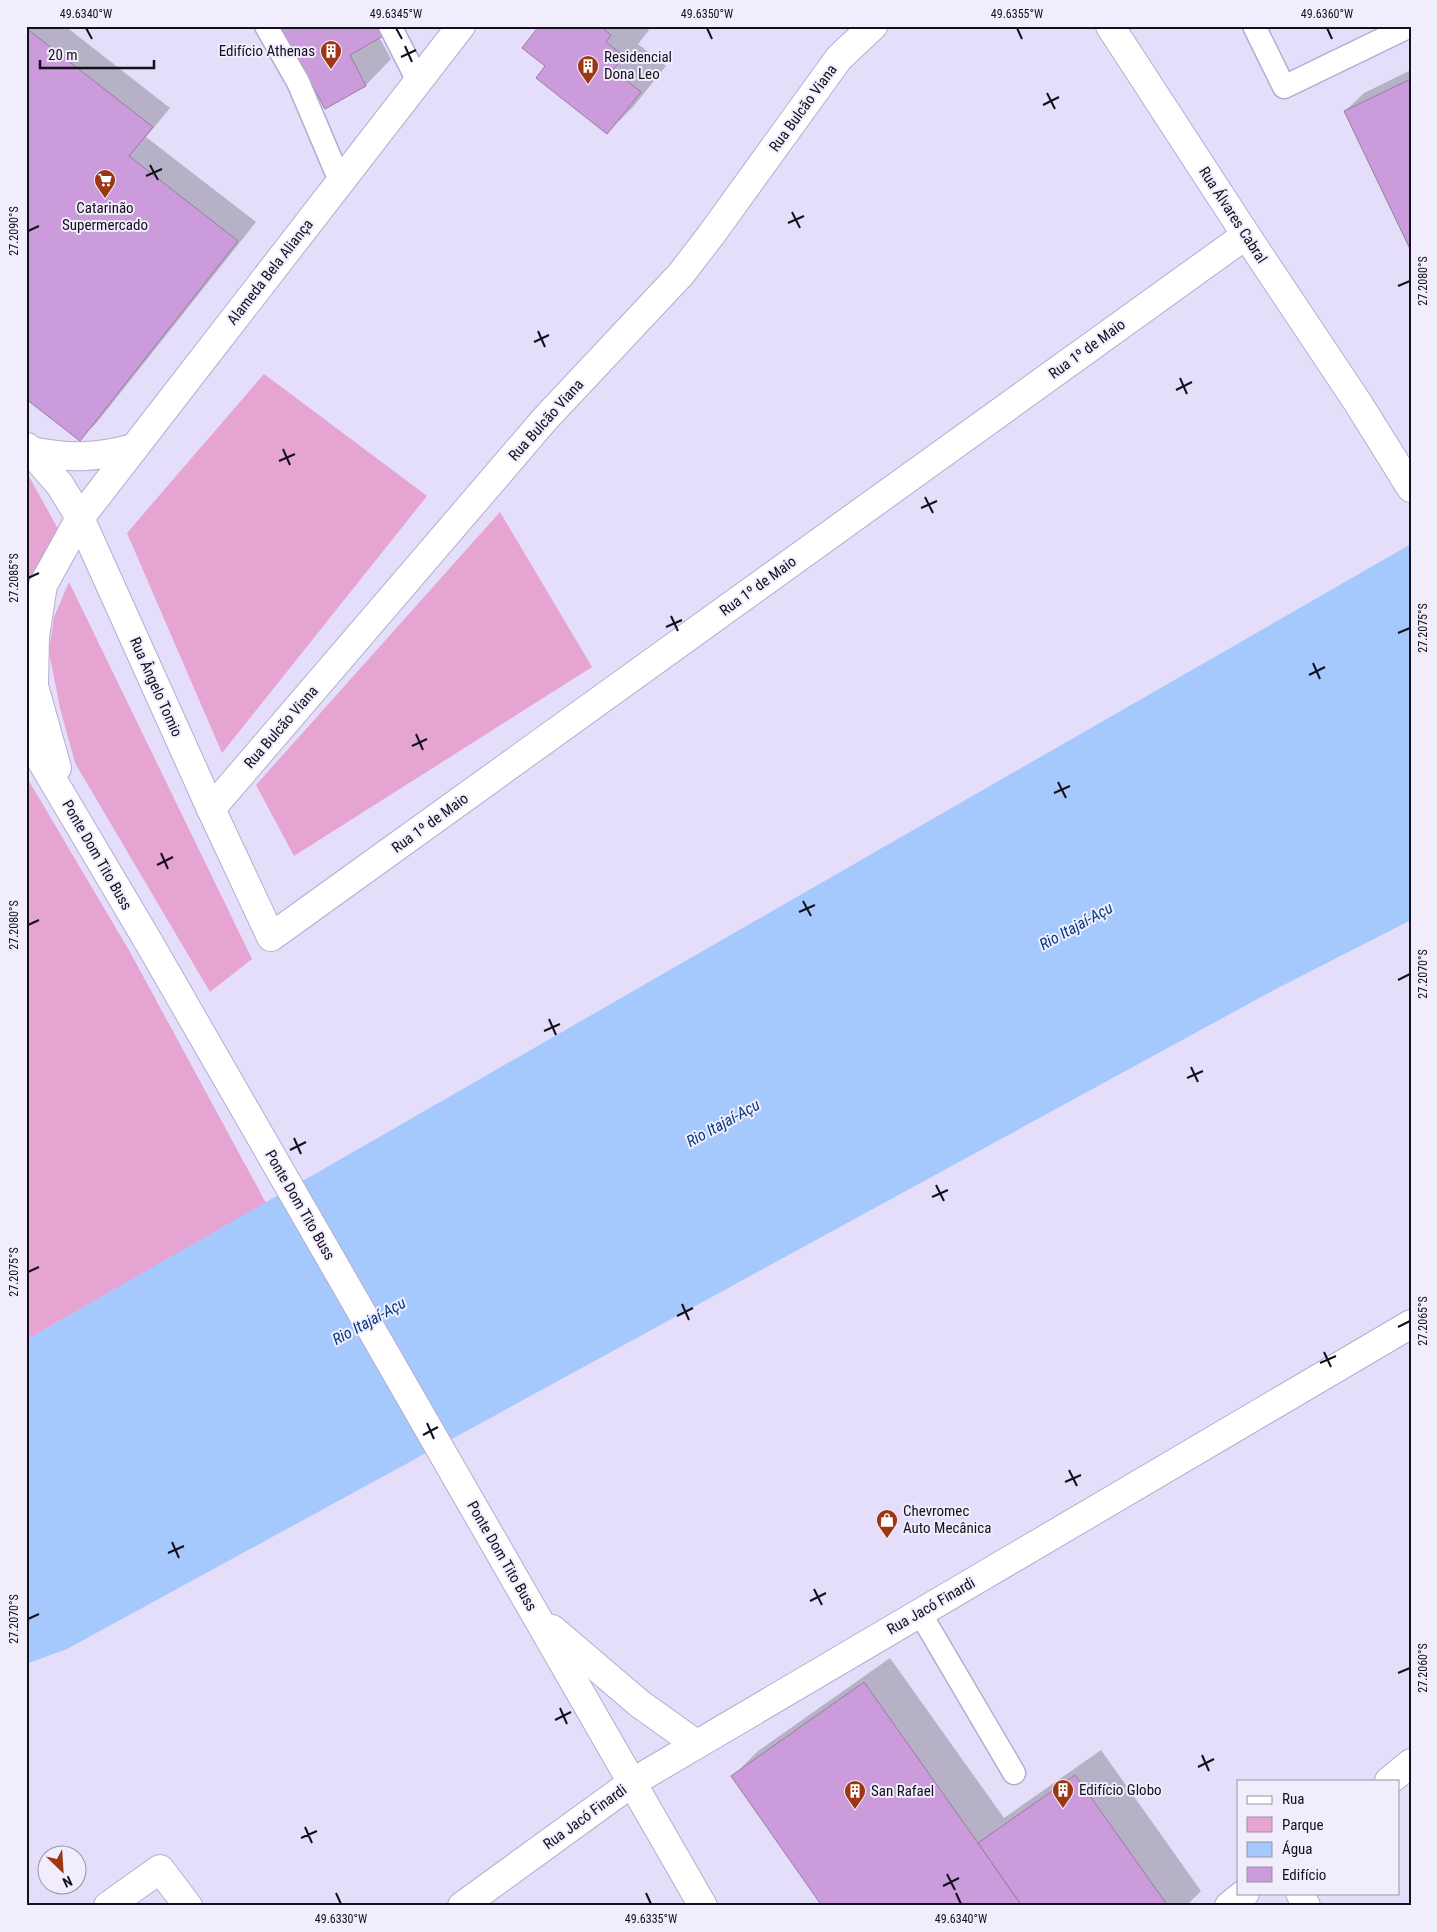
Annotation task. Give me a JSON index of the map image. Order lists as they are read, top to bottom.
{
  "streets": {
    "street": [
      "Rua Bulcão Viana",
      "Rua Álvares Cabral",
      "Alameda Bela Aliança",
      "Rua 1º de Maio",
      "Rua Ângelo Tomio",
      "Ponte Dom Tito Buss",
      "Rua Jacó Finardi"
    ]
  },
  "crossings": [
    ["Rua Bulcão Viana", "Rua Ângelo Tomio"],
    ["Rua Álvares Cabral", "Rua 1º de Maio"],
    ["Alameda Bela Aliança", "Rua Ângelo Tomio"],
    ["Alameda Bela Aliança", "Ponte Dom Tito Buss"],
    ["Rua 1º de Maio", "Rua Ângelo Tomio"],
    ["Rua Ângelo Tomio", "Ponte Dom Tito Buss"],
    ["Ponte Dom Tito Buss", "Rua Jacó Finardi"]
  ],
  "water": ["Rio Itajaí-Açu"],
  "places": {
    "building": [
      "Edifício Athenas",
      "Residencial Dona Leo",
      "Edifício Globo",
      "San Rafael"
    ],
    "supermarket": ["Catarinão Supermercado"],
    "shop": ["Chevromec Auto Mecânica"]
  },
  "legend": [
    "Rua",
    "Parque",
    "Água",
    "Edifício"
  ],
  "scale_bar": "20 m",
  "north": "bottom right",
  "coordinates": [
    "49.6340°W",
    "49.6345°W",
    "49.6350°W",
    "49.6355°W",
    "49.6360°W",
    "27.2090°S",
    "27.2080°S",
    "27.2085°S",
    "27.2075°S",
    "27.2070°S",
    "27.2065°S",
    "27.2060°S",
    "49.6330°W",
    "49.6335°W"
  ]
}
